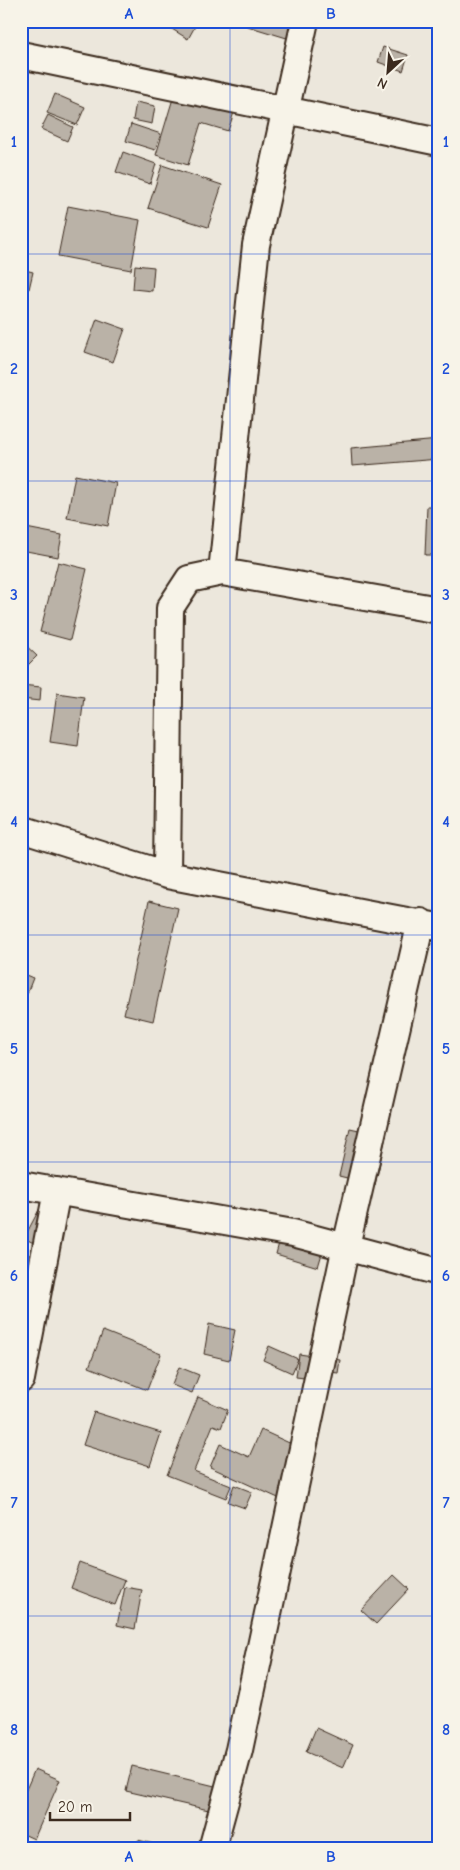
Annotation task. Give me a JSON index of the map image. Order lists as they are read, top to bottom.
{
  "scale_bar": "20 m",
  "north": "bottom left",
  "grid": {
    "columns": ["A", "B"],
    "rows": [
      "1",
      "2",
      "3",
      "4",
      "5",
      "6",
      "7",
      "8"
    ]
  }
}
